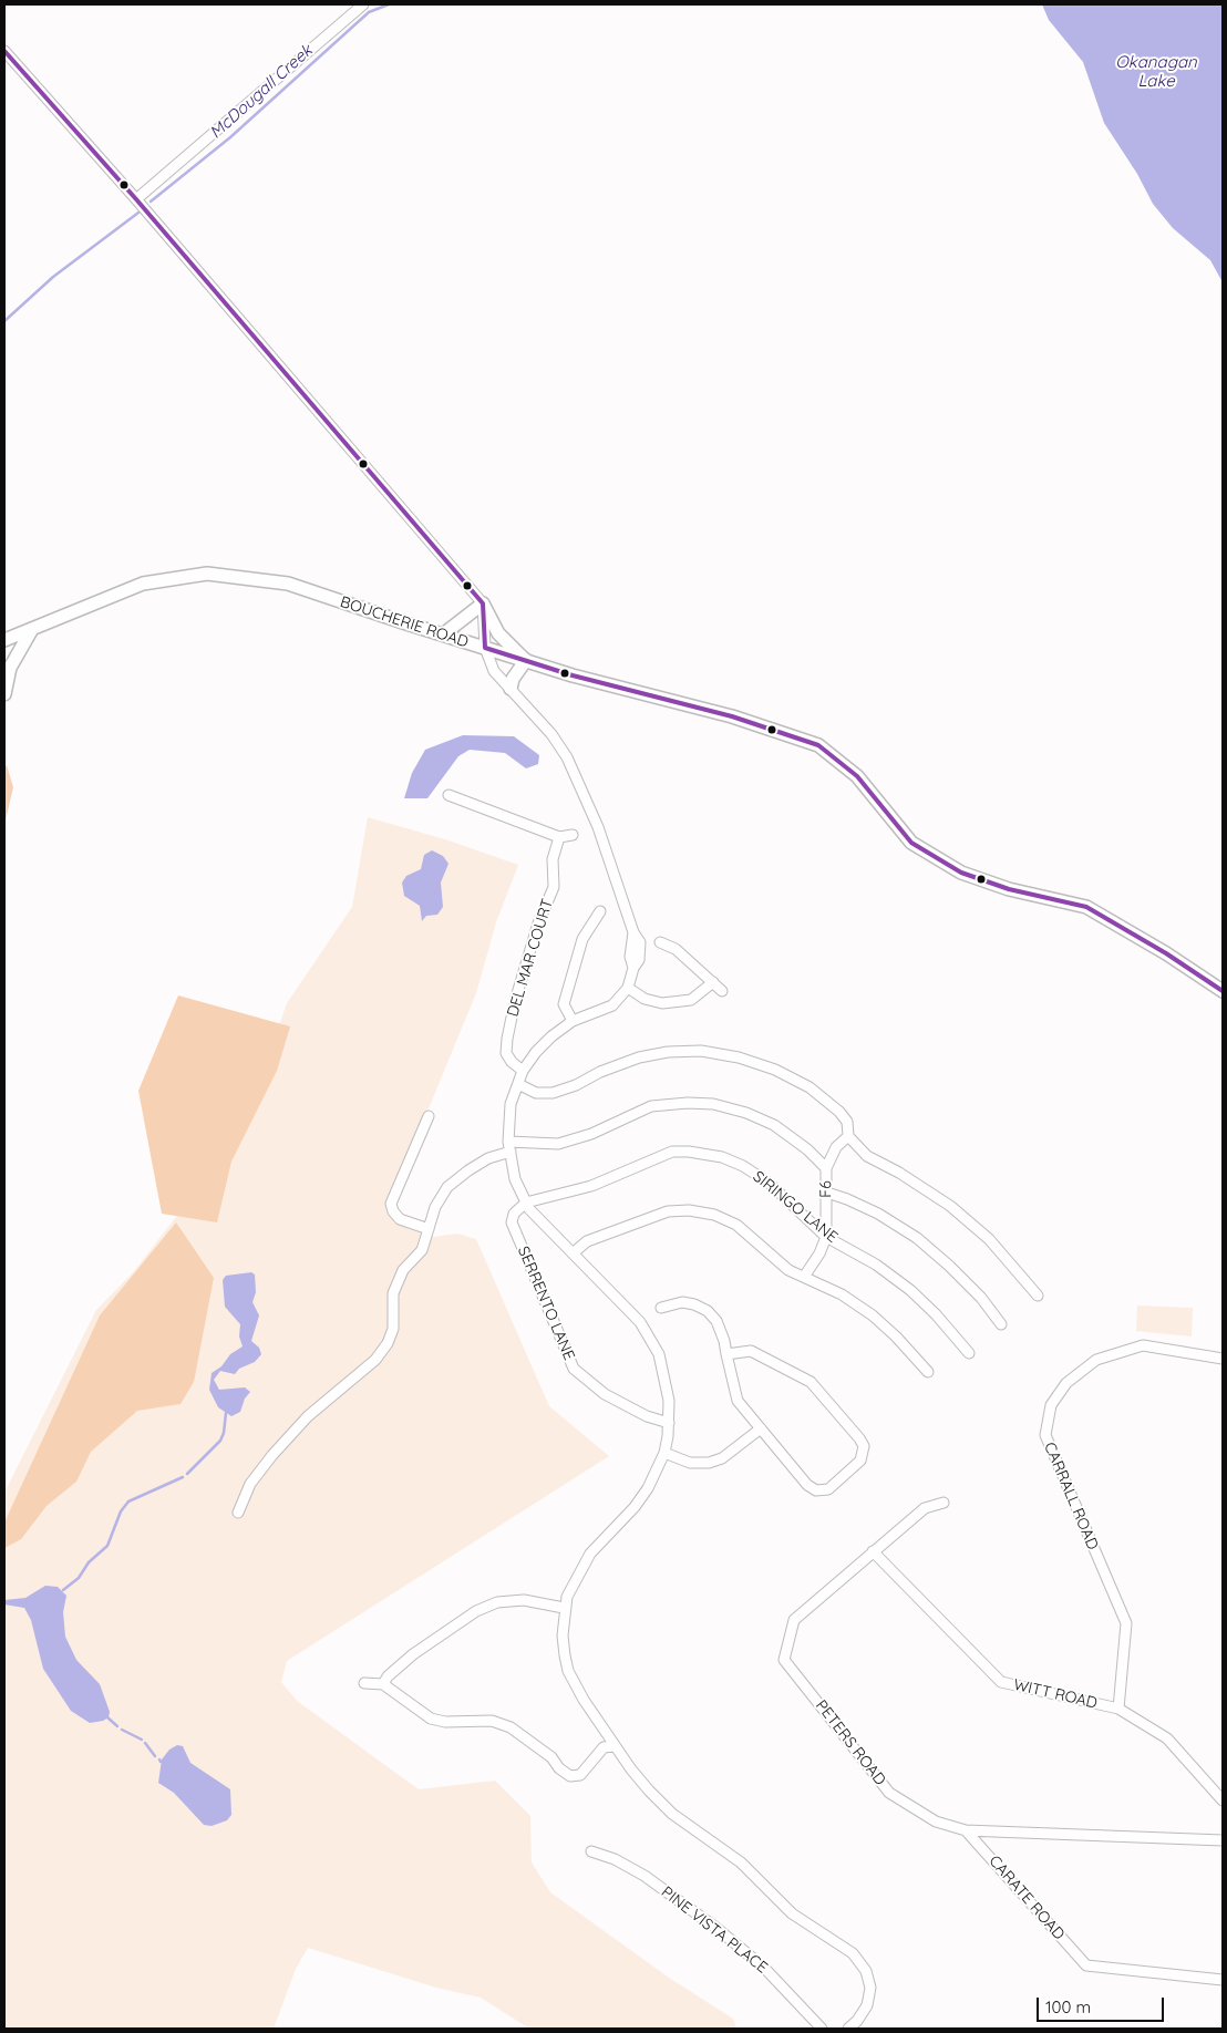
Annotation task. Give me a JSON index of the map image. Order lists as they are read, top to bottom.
{
  "streets": {
    "main road": ["BOUCHERIE ROAD"],
    "street": [
      "DEL MAR COURT",
      "F6",
      "SIRINGO LANE",
      "SERRENTO LANE",
      "CARRALL ROAD",
      "WITT ROAD",
      "PETERS ROAD",
      "CARATE ROAD",
      "PINE VISTA PLACE"
    ]
  },
  "crossings": [
    ["F6", "SIRINGO LANE"],
    ["SIRINGO LANE", "SERRENTO LANE"],
    ["CARRALL ROAD", "WITT ROAD"],
    ["WITT ROAD", "PETERS ROAD"],
    ["PETERS ROAD", "CARATE ROAD"]
  ],
  "water": ["Okanagan Lake", "McDougall Creek"],
  "scale_bar": "100 m"
}
